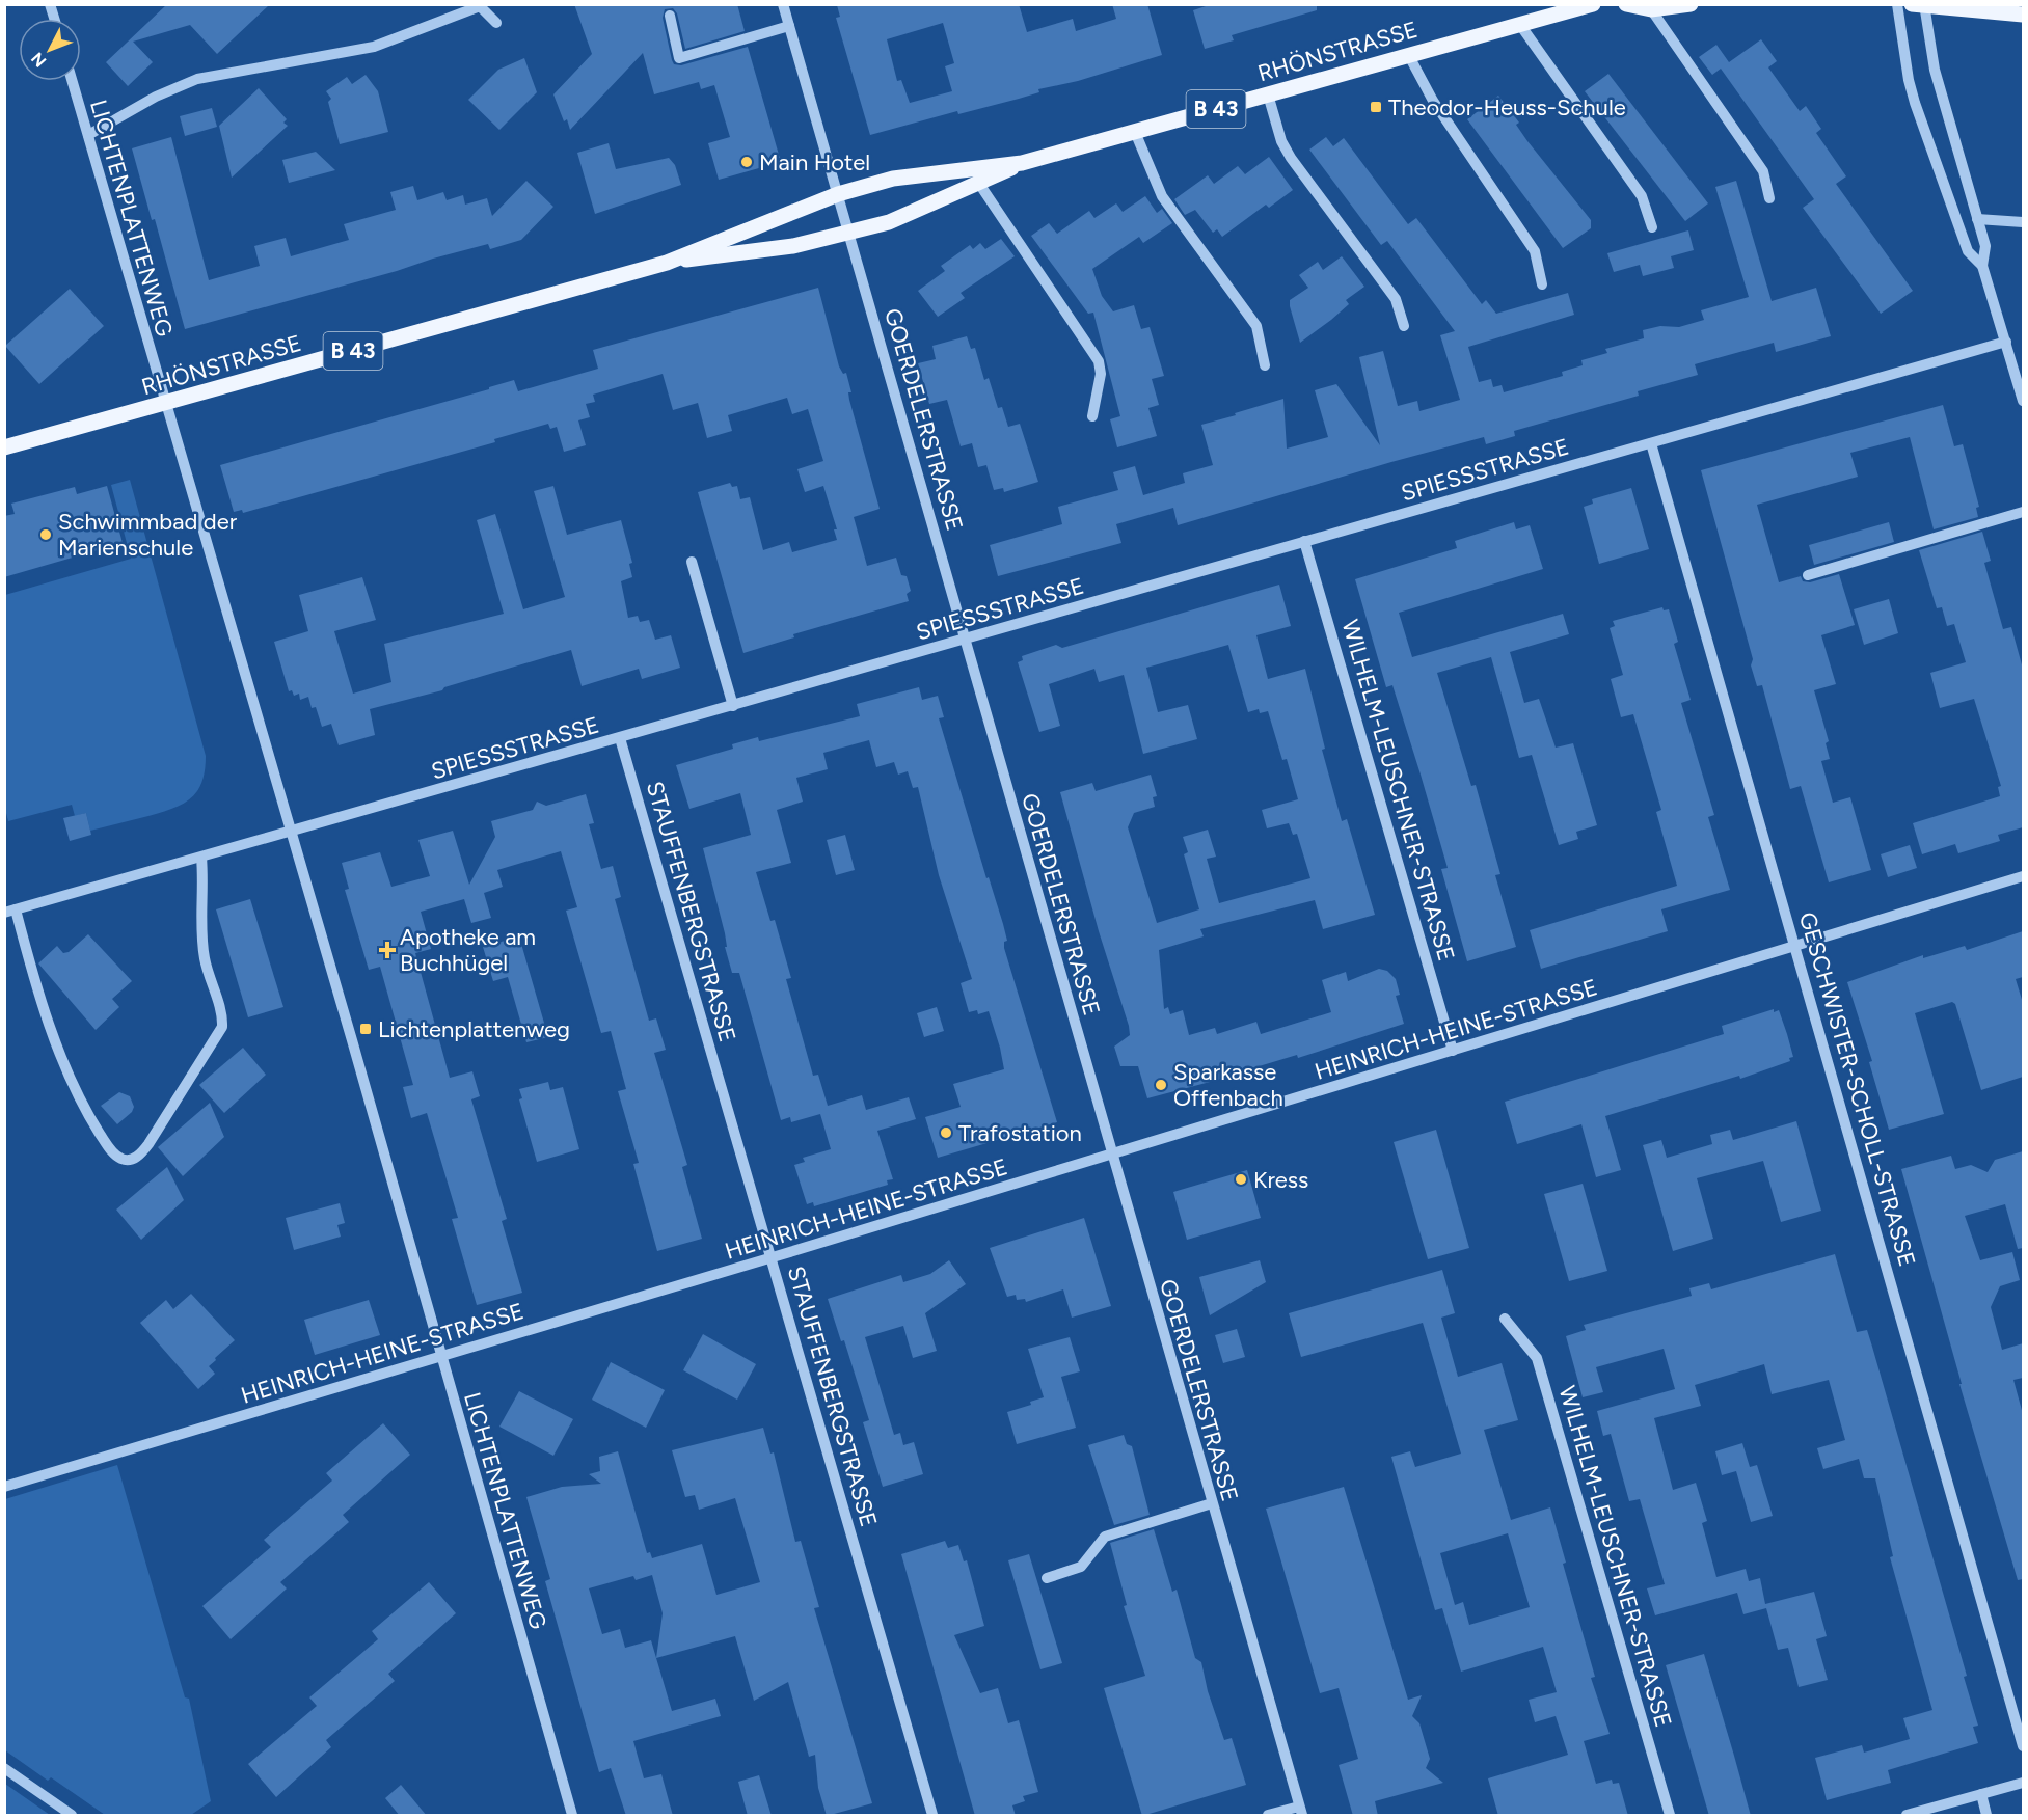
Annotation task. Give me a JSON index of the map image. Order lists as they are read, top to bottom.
{
  "streets": {
    "main road": ["RHÖNSTRASSE", "B 43"],
    "street": [
      "LICHTENPLATTENWEG",
      "GOERDELERSTRASSE",
      "SPIESSSTRASSE",
      "WILHELM-LEUSCHNER-STRASSE",
      "STAUFFENBERGSTRASSE",
      "HEINRICH-HEINE-STRASSE",
      "GESCHWISTER-SCHOLL-STRASSE"
    ]
  },
  "crossings": [
    ["RHÖNSTRASSE", "LICHTENPLATTENWEG"],
    ["RHÖNSTRASSE", "GOERDELERSTRASSE"],
    ["LICHTENPLATTENWEG", "SPIESSSTRASSE"],
    ["LICHTENPLATTENWEG", "HEINRICH-HEINE-STRASSE"],
    ["GOERDELERSTRASSE", "SPIESSSTRASSE"],
    ["GOERDELERSTRASSE", "HEINRICH-HEINE-STRASSE"],
    ["SPIESSSTRASSE", "WILHELM-LEUSCHNER-STRASSE"],
    ["SPIESSSTRASSE", "STAUFFENBERGSTRASSE"],
    ["SPIESSSTRASSE", "GESCHWISTER-SCHOLL-STRASSE"],
    ["WILHELM-LEUSCHNER-STRASSE", "HEINRICH-HEINE-STRASSE"],
    ["STAUFFENBERGSTRASSE", "HEINRICH-HEINE-STRASSE"],
    ["HEINRICH-HEINE-STRASSE", "GESCHWISTER-SCHOLL-STRASSE"]
  ],
  "places": {
    "transit": ["Theodor-Heuss-Schule", "Lichtenplattenweg"],
    "other": [
      "Main Hotel",
      "Schwimmbad der Marienschule",
      "Sparkasse Offenbach",
      "Trafostation",
      "Kress"
    ],
    "health": ["Apotheke am Buchhügel"]
  },
  "north": "bottom left"
}
